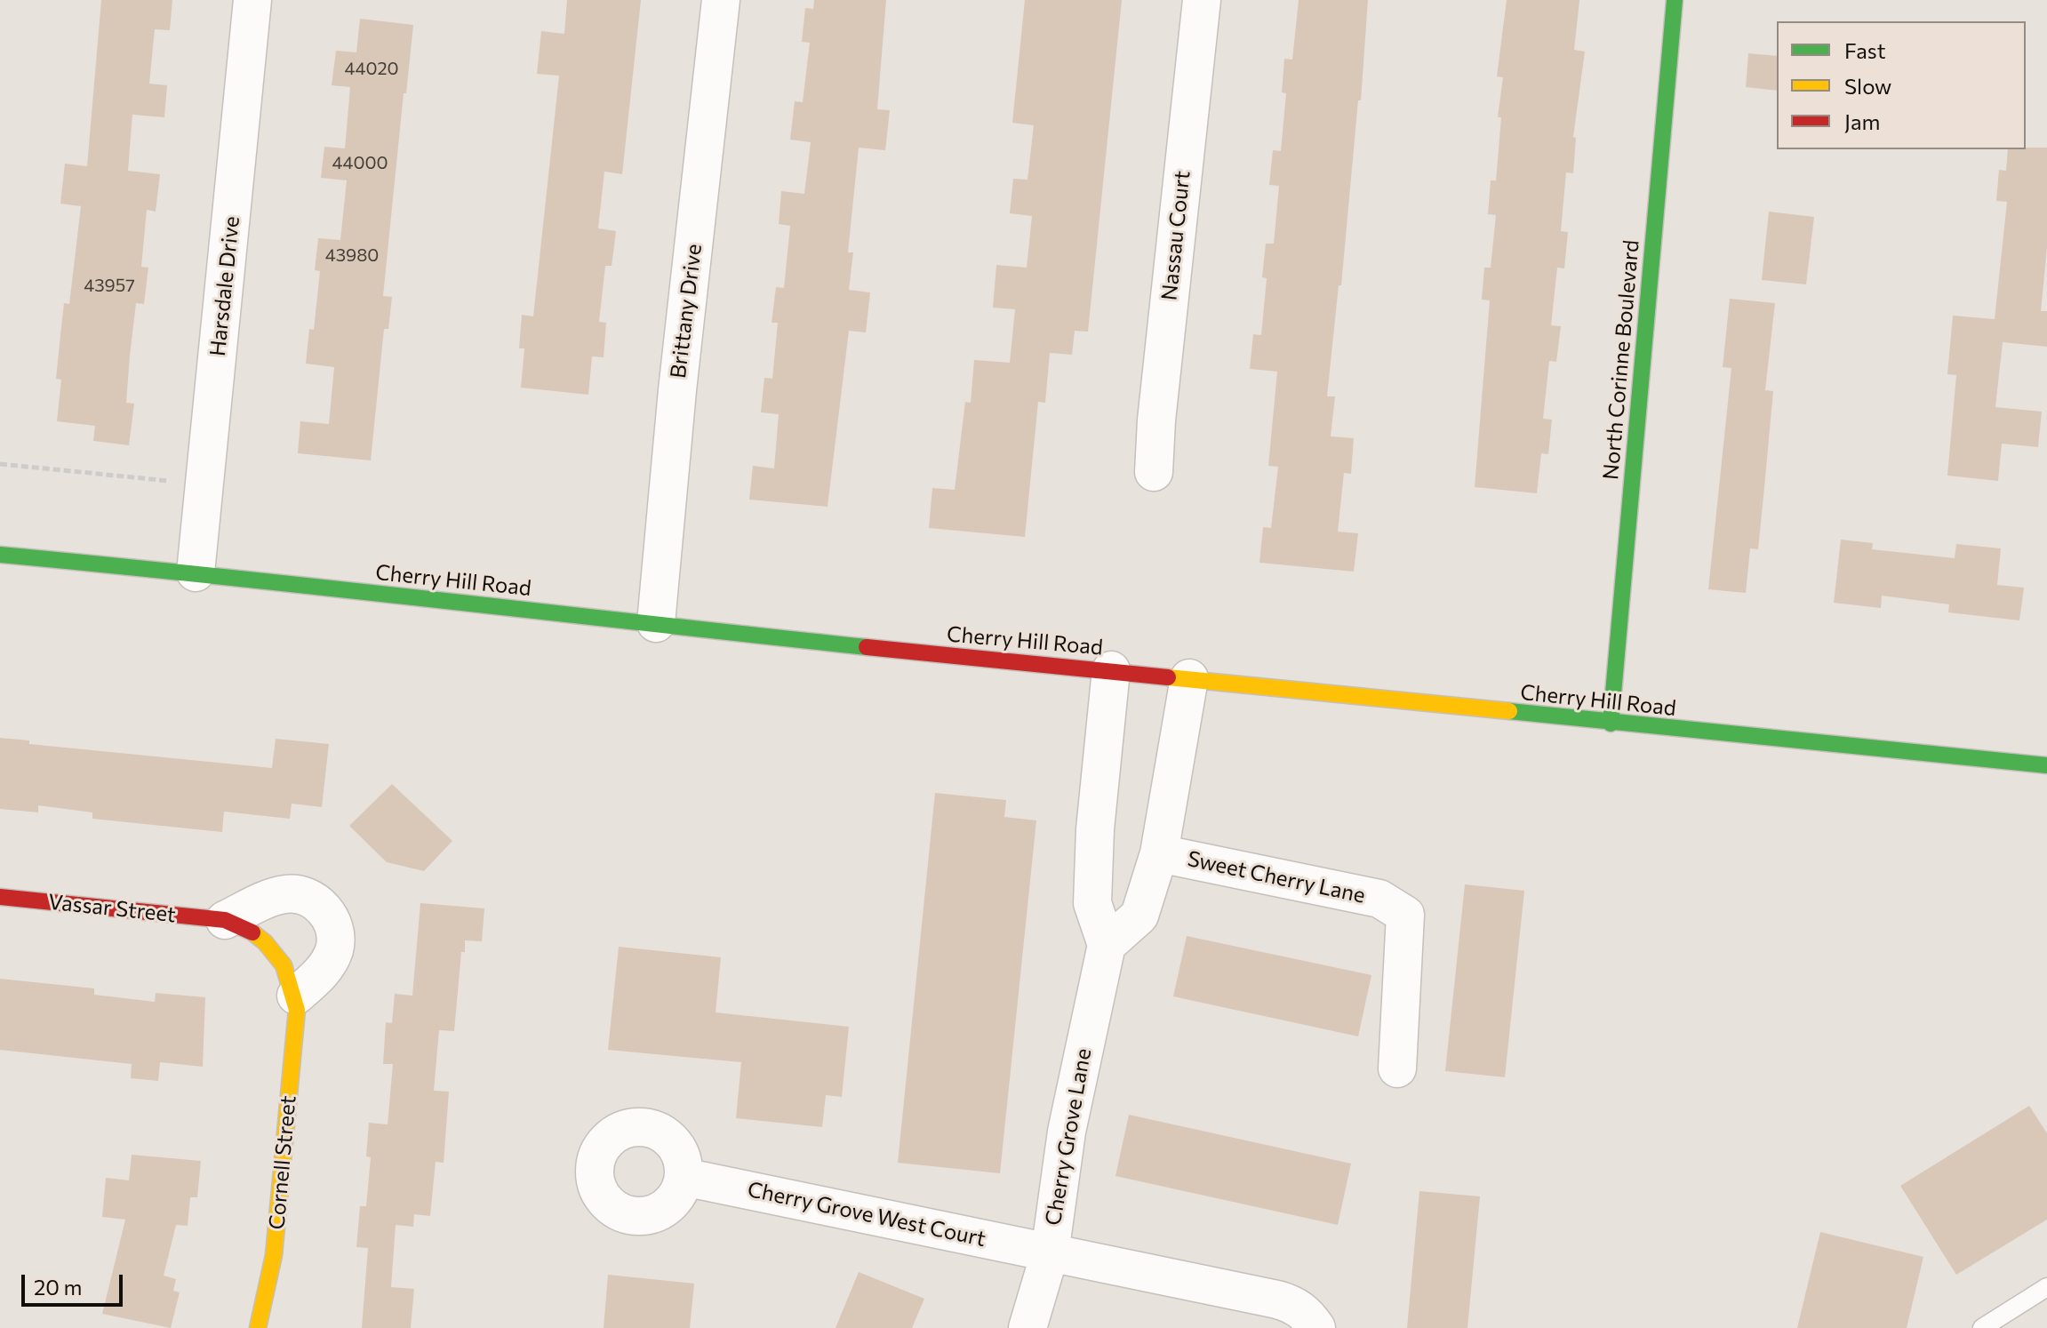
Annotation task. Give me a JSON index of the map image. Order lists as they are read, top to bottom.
{
  "streets": {
    "main road": [
      "North Corinne Boulevard",
      "Cherry Hill Road",
      "Vassar Street",
      "Cornell Street"
    ],
    "street": [
      "Nassau Court",
      "Harsdale Drive",
      "Brittany Drive",
      "Sweet Cherry Lane",
      "Cherry Grove Lane",
      "Cherry Grove West Court"
    ]
  },
  "crossings": [
    ["Harsdale Drive", "Cherry Hill Road"],
    ["Brittany Drive", "Cherry Hill Road"],
    ["North Corinne Boulevard", "Cherry Hill Road"],
    ["Vassar Street", "Cornell Street"],
    ["Cherry Grove Lane", "Cherry Grove West Court"]
  ],
  "house_numbers": [
    "44020",
    "44000",
    "43980",
    "43957"
  ],
  "legend": ["Fast", "Slow", "Jam"],
  "scale_bar": "20 m"
}
